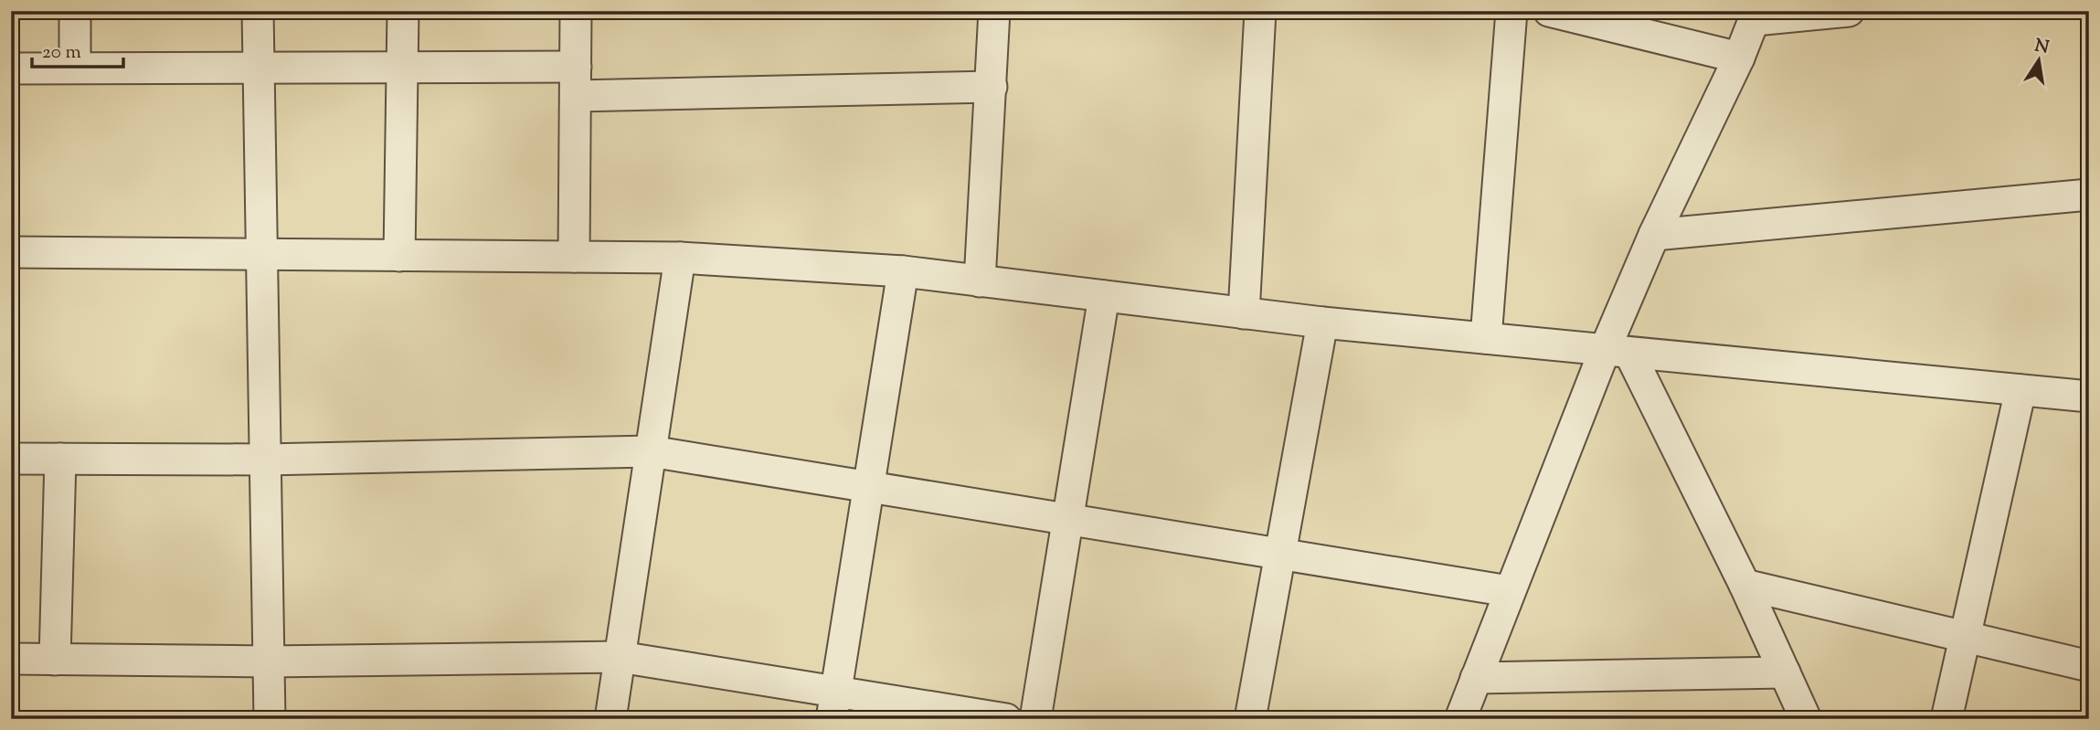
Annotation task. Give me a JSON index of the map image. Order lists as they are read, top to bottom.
{
  "scale_bar": "20 m",
  "north": "top"
}
